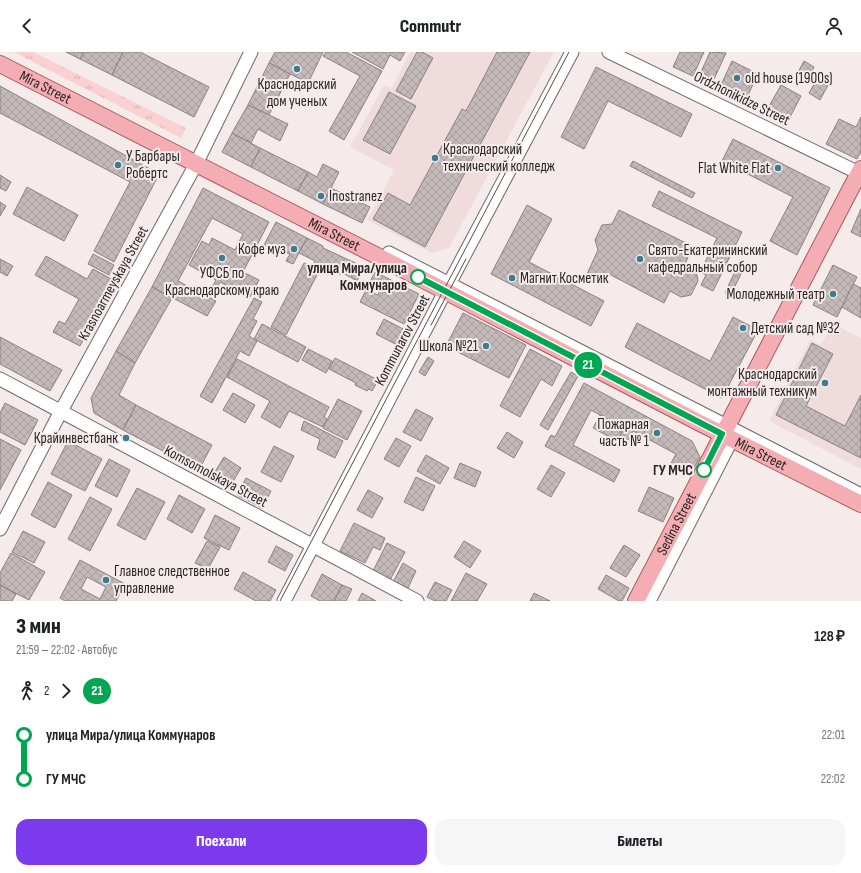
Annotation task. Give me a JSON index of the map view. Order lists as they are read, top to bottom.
{
  "streets": {
    "main road": ["Mira Street", "Sedina Street"],
    "street": [
      "Ordzhonikidze Street",
      "Krasnoarmeyskaya Street",
      "Kommunarov Street",
      "Komsomolskaya Street"
    ]
  },
  "crossings": [
    ["Mira Street", "Krasnoarmeyskaya Street"],
    ["Mira Street", "Kommunarov Street"],
    ["Mira Street", "Sedina Street"],
    ["Krasnoarmeyskaya Street", "Komsomolskaya Street"],
    ["Kommunarov Street", "Komsomolskaya Street"]
  ],
  "places": [
    "Краснодарский дом ученых",
    "old house (1900s)",
    "Краснодарский технический колледж",
    "У Барбары Робертс",
    "Flat White Flat",
    "Inostranez",
    "Кофе муз",
    "УФСБ по Краснодарскому краю",
    "Свято-Екатерининский кафедральный собор",
    "улица Мира/улица Коммунаров",
    "Магнит Косметик",
    "Молодежный театр",
    "Детский сад №32",
    "Школа №21",
    "Краснодарский монтажный техникум",
    "Пожарная часть № 1",
    "Крайинвестбанк",
    "ГУ МЧС",
    "Главное следственное управление"
  ],
  "lines": ["bus line 21"],
  "page": {
    "header": "Commutr",
    "on_map": "21",
    "heading": ["3 мин", "21:59 – 22:02 · Автобус", "128 ₽"],
    "legs": ["2", "21"],
    "list": [
      {
        "name": "улица Мира/улица Коммунаров",
        "value": "22:01"
      },
      {
        "name": "ГУ МЧС",
        "value": "22:02"
      }
    ],
    "buttons": ["Поехали", "Билеты"]
  }
}
